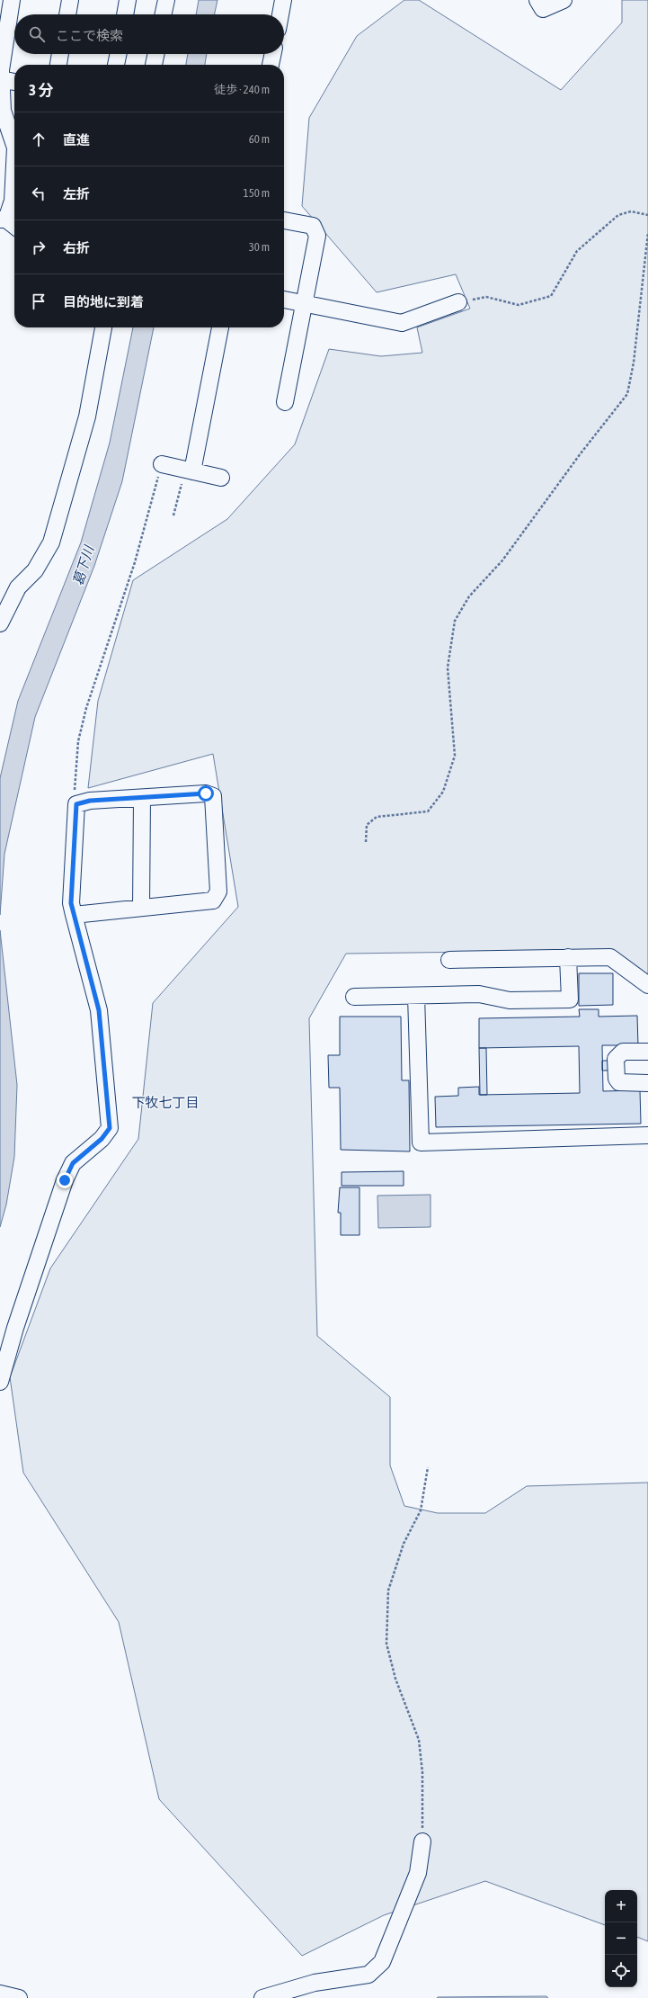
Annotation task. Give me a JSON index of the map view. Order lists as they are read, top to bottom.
{
  "districts": ["下牧七丁目"],
  "water": ["葛下川"],
  "page": {
    "search": "ここで検索",
    "heading": ["3 分", "徒歩 · 240 m"],
    "list": [
      ["直進", "60 m"],
      ["左折", "150 m"],
      ["右折", "30 m"],
      "目的地に到着"
    ],
    "map_buttons": ["+", "−"]
  }
}
